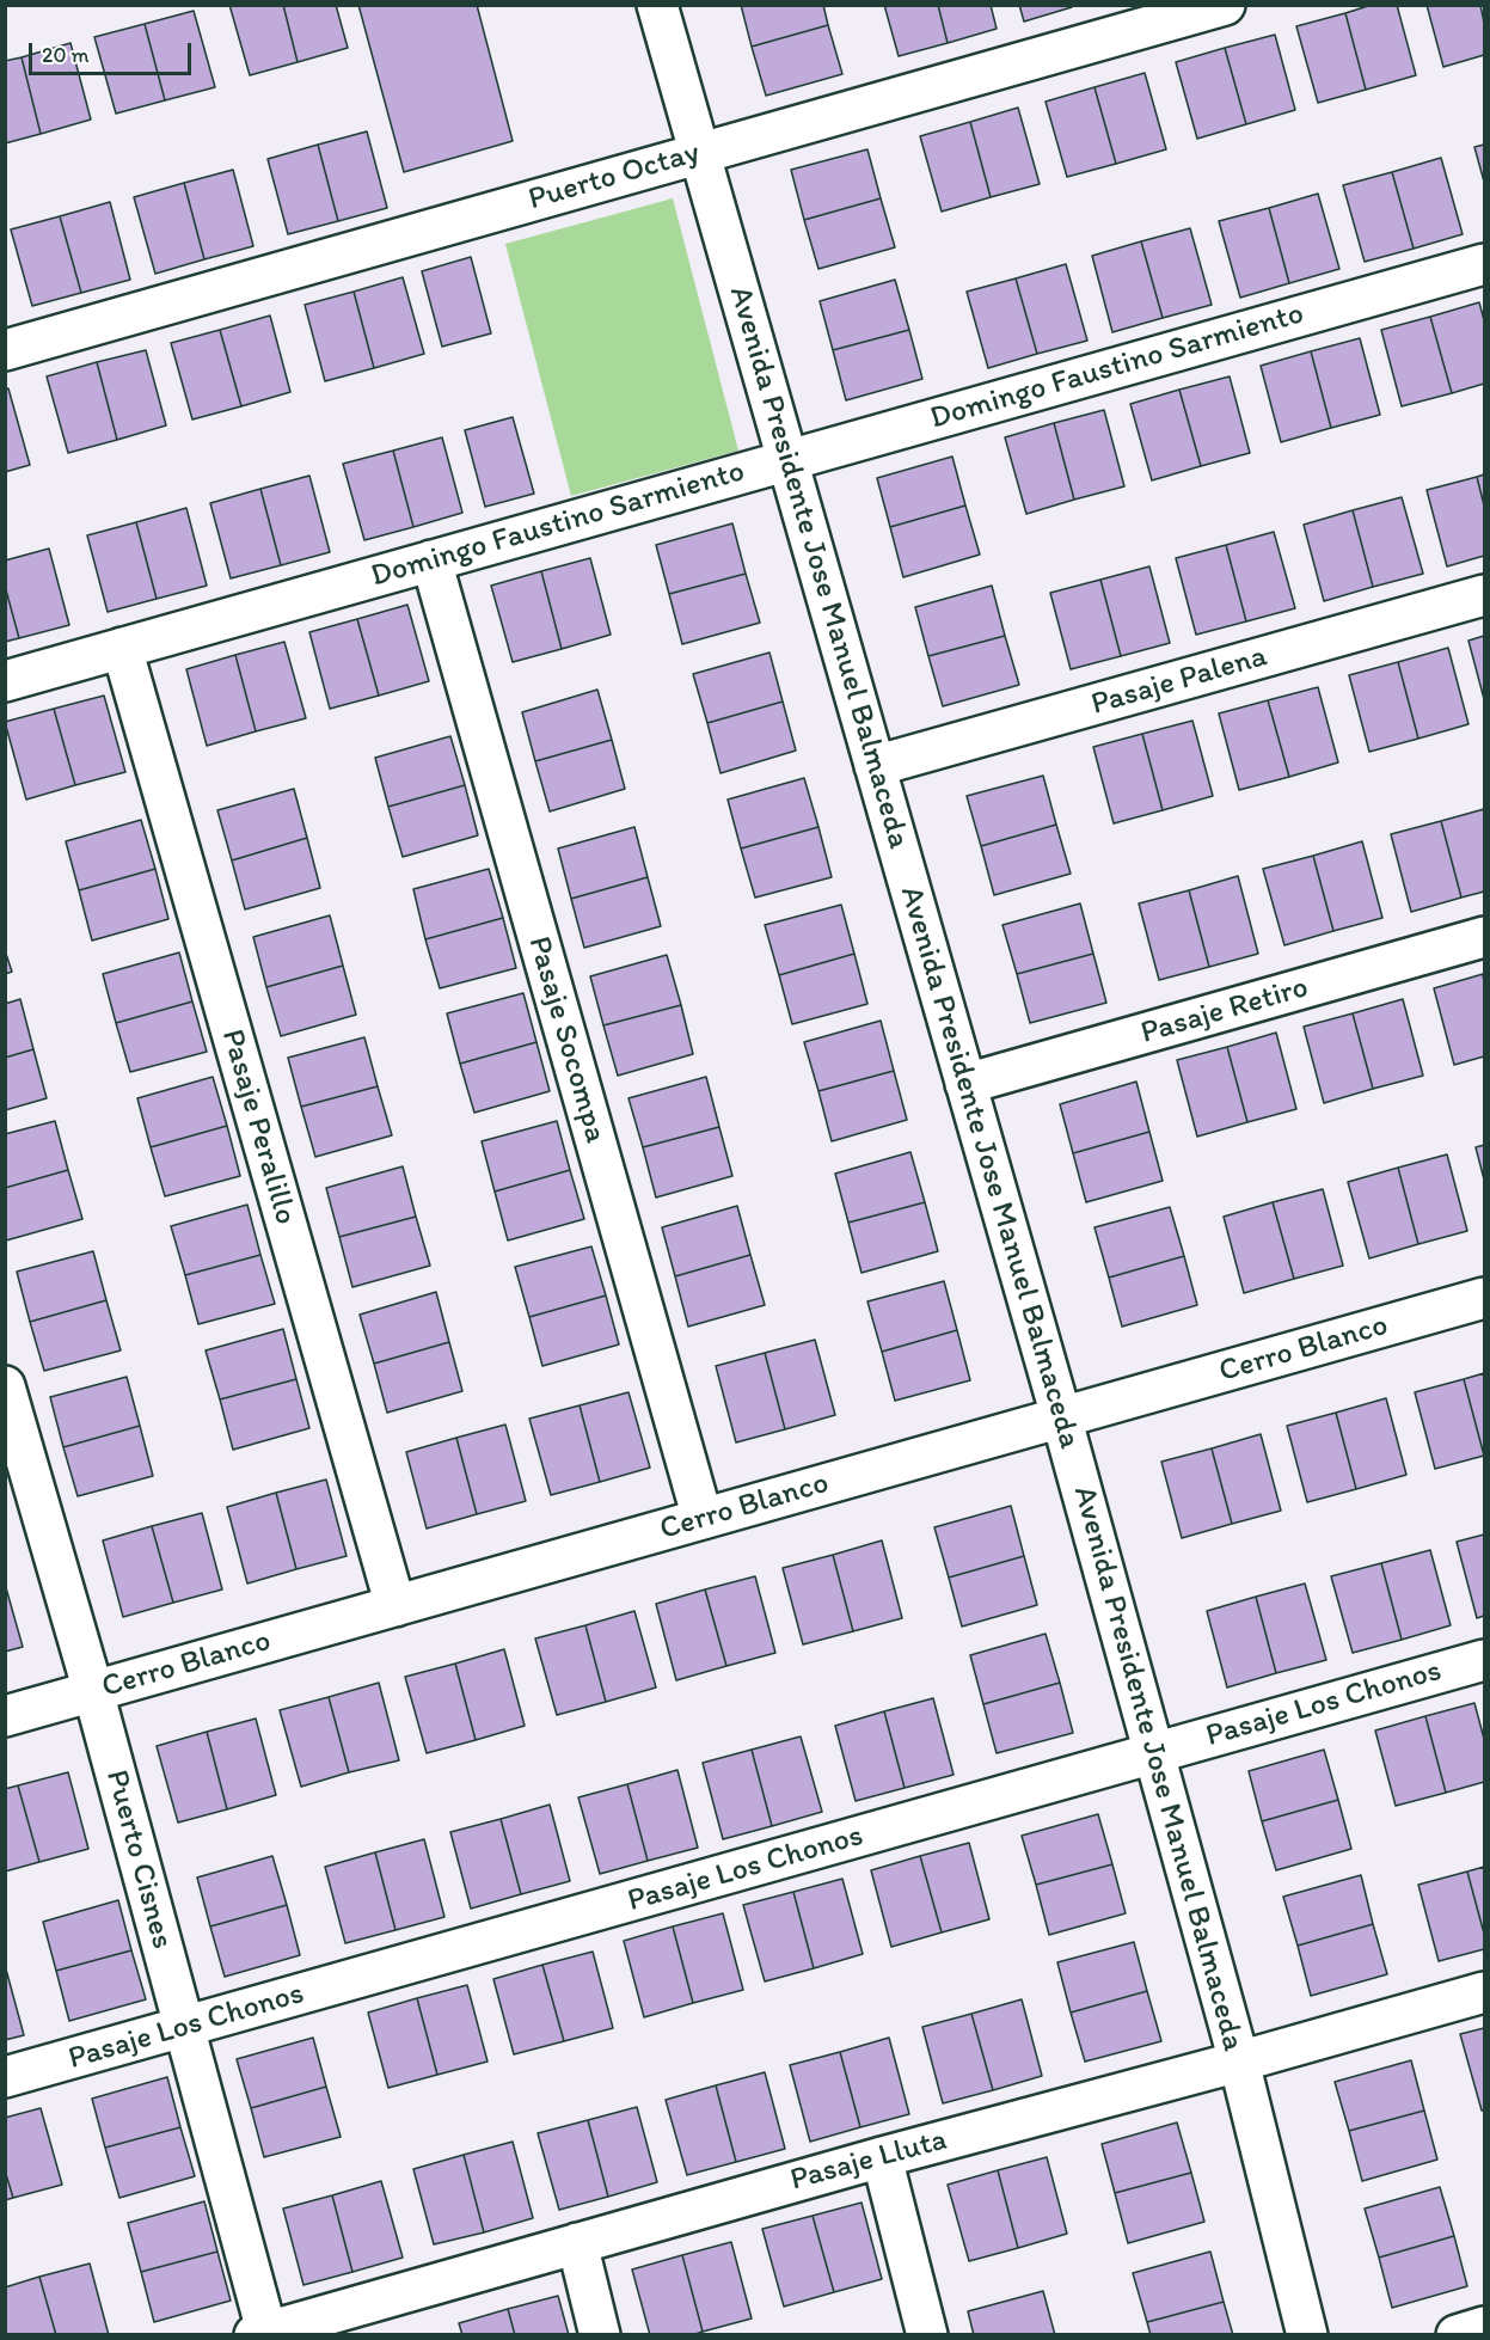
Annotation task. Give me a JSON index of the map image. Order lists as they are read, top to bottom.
{
  "streets": {
    "street": [
      "Puerto Octay",
      "Domingo Faustino Sarmiento",
      "Avenida Presidente Jose Manuel Balmaceda",
      "Pasaje Palena",
      "Pasaje Retiro",
      "Pasaje Socompa",
      "Pasaje Peralillo",
      "Cerro Blanco",
      "Pasaje Los Chonos",
      "Puerto Cisnes",
      "Pasaje Lluta"
    ]
  },
  "crossings": [
    ["Puerto Octay", "Avenida Presidente Jose Manuel Balmaceda"],
    ["Domingo Faustino Sarmiento", "Avenida Presidente Jose Manuel Balmaceda"],
    ["Domingo Faustino Sarmiento", "Pasaje Socompa"],
    ["Domingo Faustino Sarmiento", "Pasaje Peralillo"],
    ["Avenida Presidente Jose Manuel Balmaceda", "Pasaje Palena"],
    ["Avenida Presidente Jose Manuel Balmaceda", "Pasaje Retiro"],
    ["Avenida Presidente Jose Manuel Balmaceda", "Cerro Blanco"],
    ["Avenida Presidente Jose Manuel Balmaceda", "Pasaje Los Chonos"],
    ["Avenida Presidente Jose Manuel Balmaceda", "Pasaje Lluta"],
    ["Pasaje Socompa", "Cerro Blanco"],
    ["Pasaje Peralillo", "Cerro Blanco"],
    ["Cerro Blanco", "Puerto Cisnes"],
    ["Pasaje Los Chonos", "Puerto Cisnes"],
    ["Puerto Cisnes", "Pasaje Lluta"]
  ],
  "scale_bar": "20 m"
}
